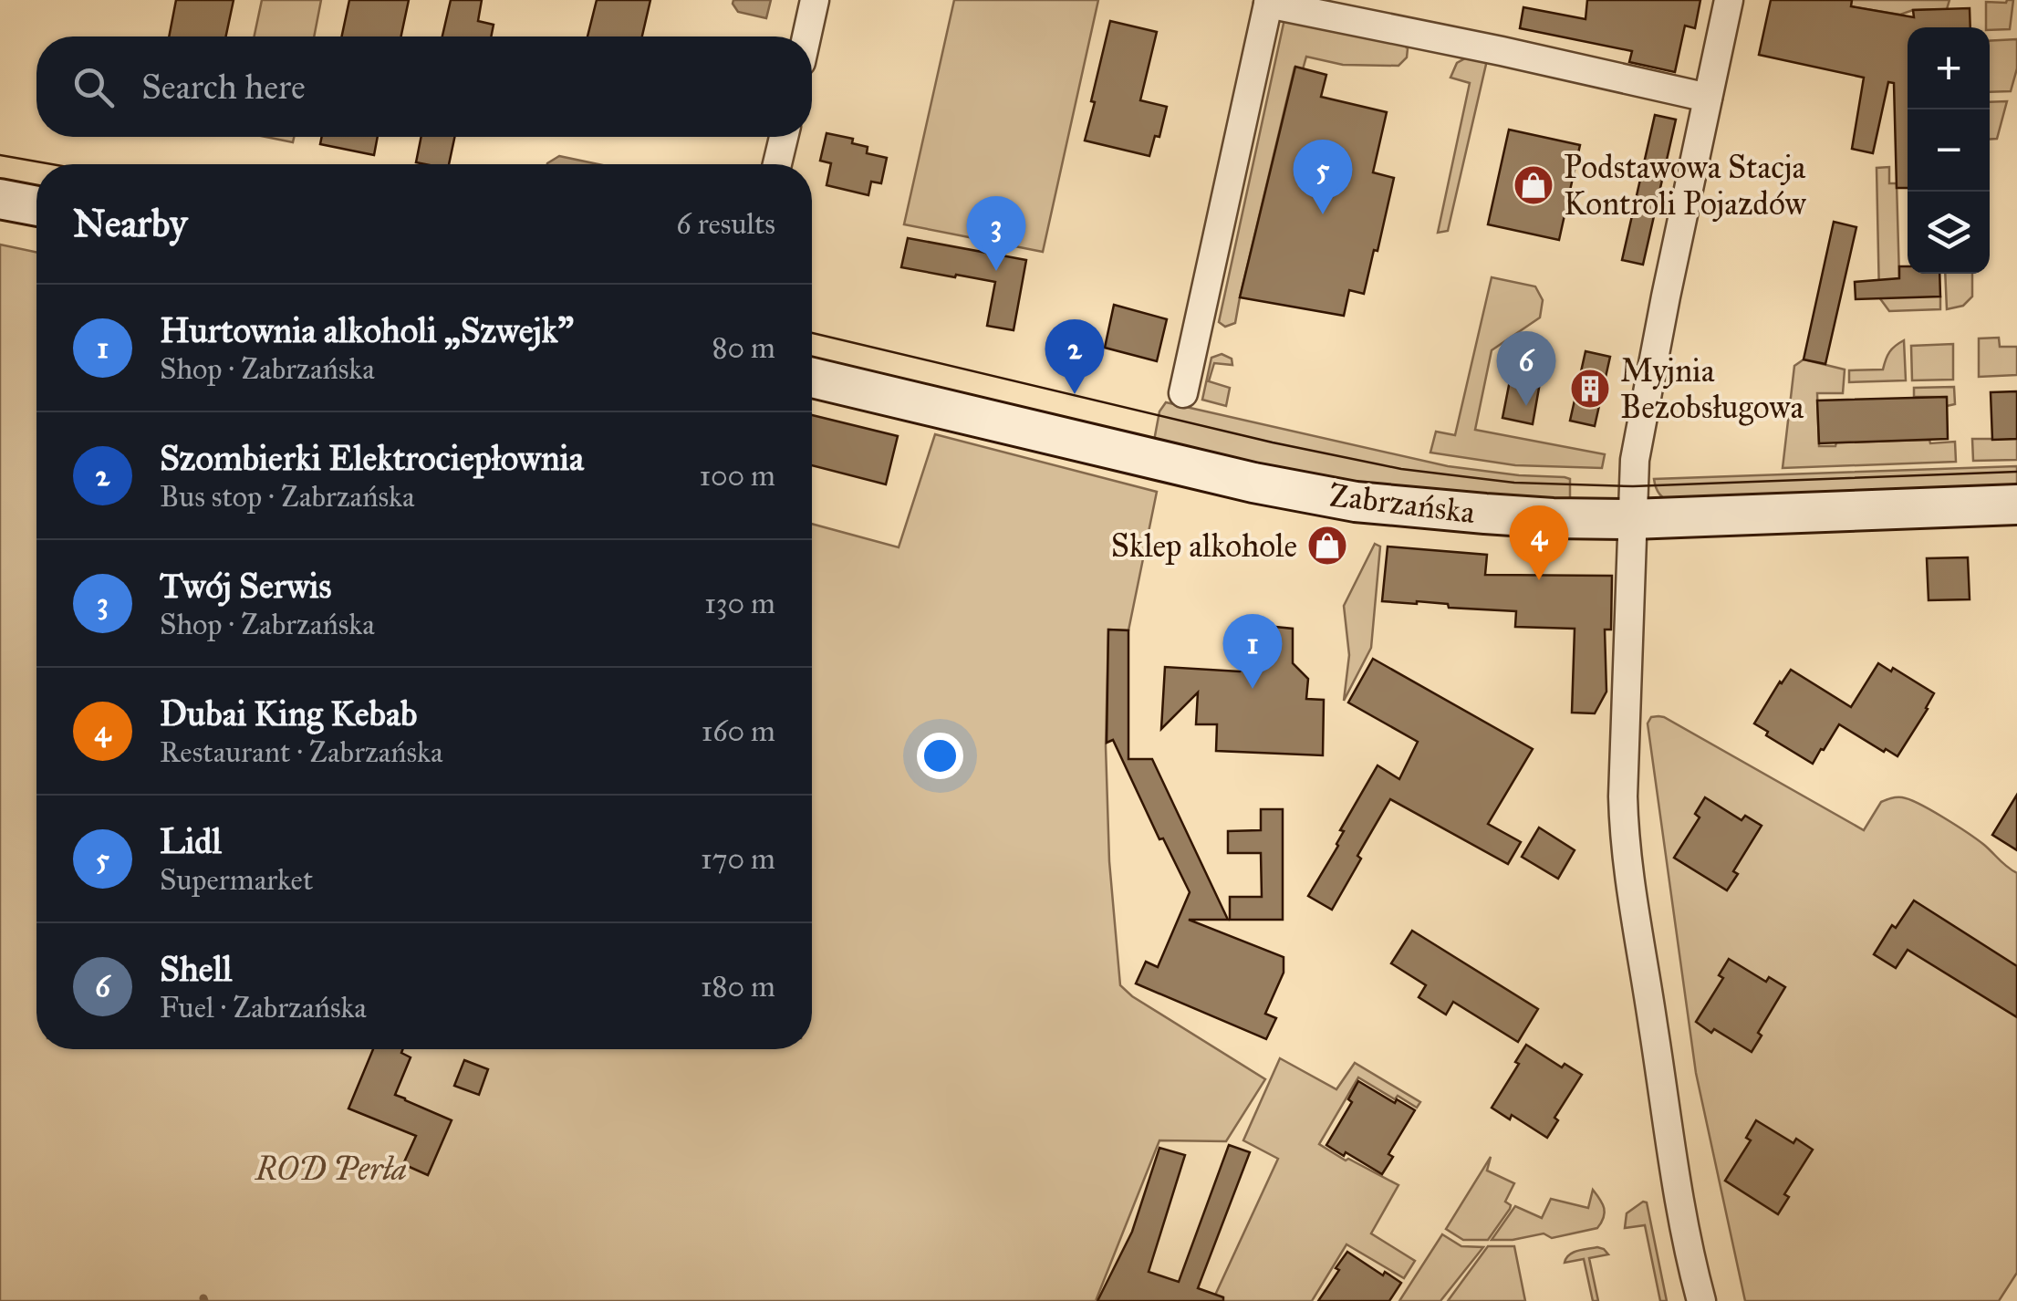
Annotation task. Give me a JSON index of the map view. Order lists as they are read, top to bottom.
{
  "streets": {
    "street": ["Zabrzańska"]
  },
  "parks": ["ROD Perła"],
  "places": {
    "shop": ["Podstawowa Stacja Kontroli Pojazdów", "Sklep alkohole"],
    "building": ["Myjnia Bezobsługowa"]
  },
  "page": {
    "map_buttons": ["+", "−"],
    "search": "Search here",
    "pins": [
      "5",
      "3",
      "2",
      "6",
      "4",
      "1"
    ],
    "heading": ["Nearby", "6 results"],
    "list": [
      {
        "mark": "1",
        "name": "Hurtownia alkoholi „Szwejk”",
        "note": "Shop · Zabrzańska",
        "value": "80 m"
      },
      {
        "mark": "2",
        "name": "Szombierki Elektrociepłownia",
        "note": "Bus stop · Zabrzańska",
        "value": "100 m"
      },
      {
        "mark": "3",
        "name": "Twój Serwis",
        "note": "Shop · Zabrzańska",
        "value": "130 m"
      },
      {
        "mark": "4",
        "name": "Dubai King Kebab",
        "note": "Restaurant · Zabrzańska",
        "value": "160 m"
      },
      {
        "mark": "5",
        "name": "Lidl",
        "note": "Supermarket",
        "value": "170 m"
      },
      {
        "mark": "6",
        "name": "Shell",
        "note": "Fuel · Zabrzańska",
        "value": "180 m"
      }
    ]
  }
}
